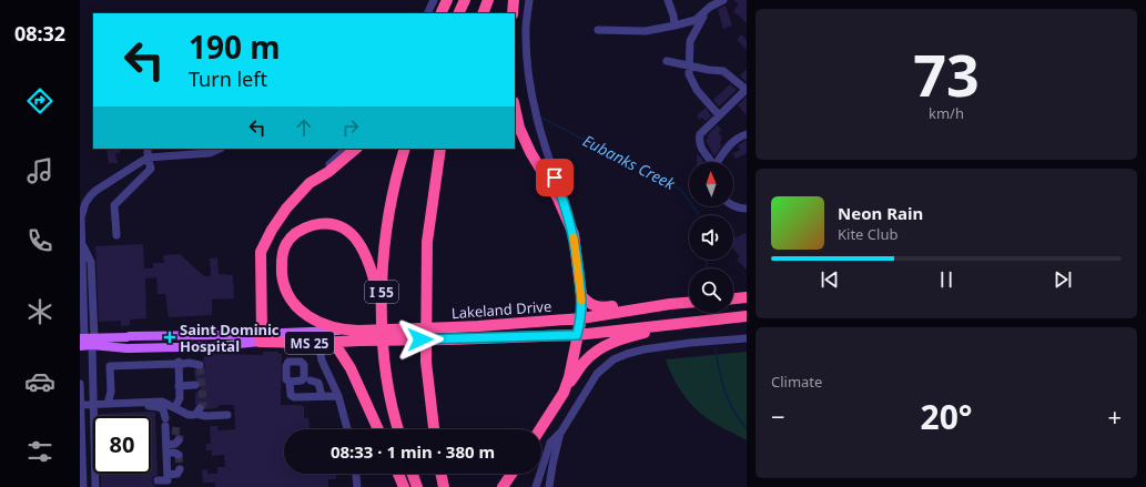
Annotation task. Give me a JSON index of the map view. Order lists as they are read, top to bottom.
{
  "streets": {
    "highway": ["I 55", "Lakeland Drive", "MS 25"]
  },
  "water": ["Eubanks Creek"],
  "places": {
    "health": ["Saint Dominic Hospital"]
  },
  "north": "top",
  "page": {
    "tabs": "08:32",
    "tile": [
      ["73", "km/h"],
      "Climate"
    ],
    "turn": ["190 m", "Turn left"],
    "song": ["Neon Rain", "Kite Club"],
    "heat": ["−", "20°", "+"],
    "limit": "80",
    "trip": "08:33 · 1 min · 380 m"
  }
}
